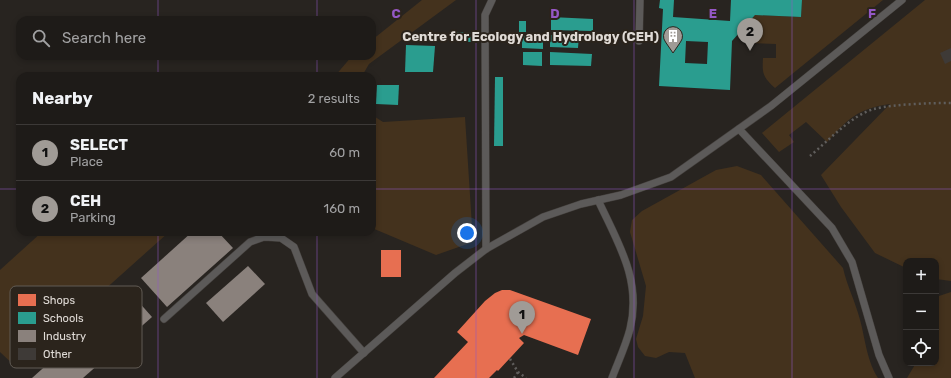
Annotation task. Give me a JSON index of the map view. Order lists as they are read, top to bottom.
{
  "places": {
    "building": ["Centre for Ecology and Hydrology (CEH)"]
  },
  "legend": [
    "Shops",
    "Schools",
    "Industry",
    "Other"
  ],
  "page": {
    "search": "Search here",
    "pins": ["2", "1"],
    "heading": ["Nearby", "2 results"],
    "list": [
      {
        "mark": "1",
        "name": "SELECT",
        "note": "Place",
        "value": "60 m"
      },
      {
        "mark": "2",
        "name": "CEH",
        "note": "Parking",
        "value": "160 m"
      }
    ],
    "map_buttons": ["+", "−"]
  },
  "grid": {
    "columns": [
      "C",
      "D",
      "E",
      "F"
    ]
  }
}
